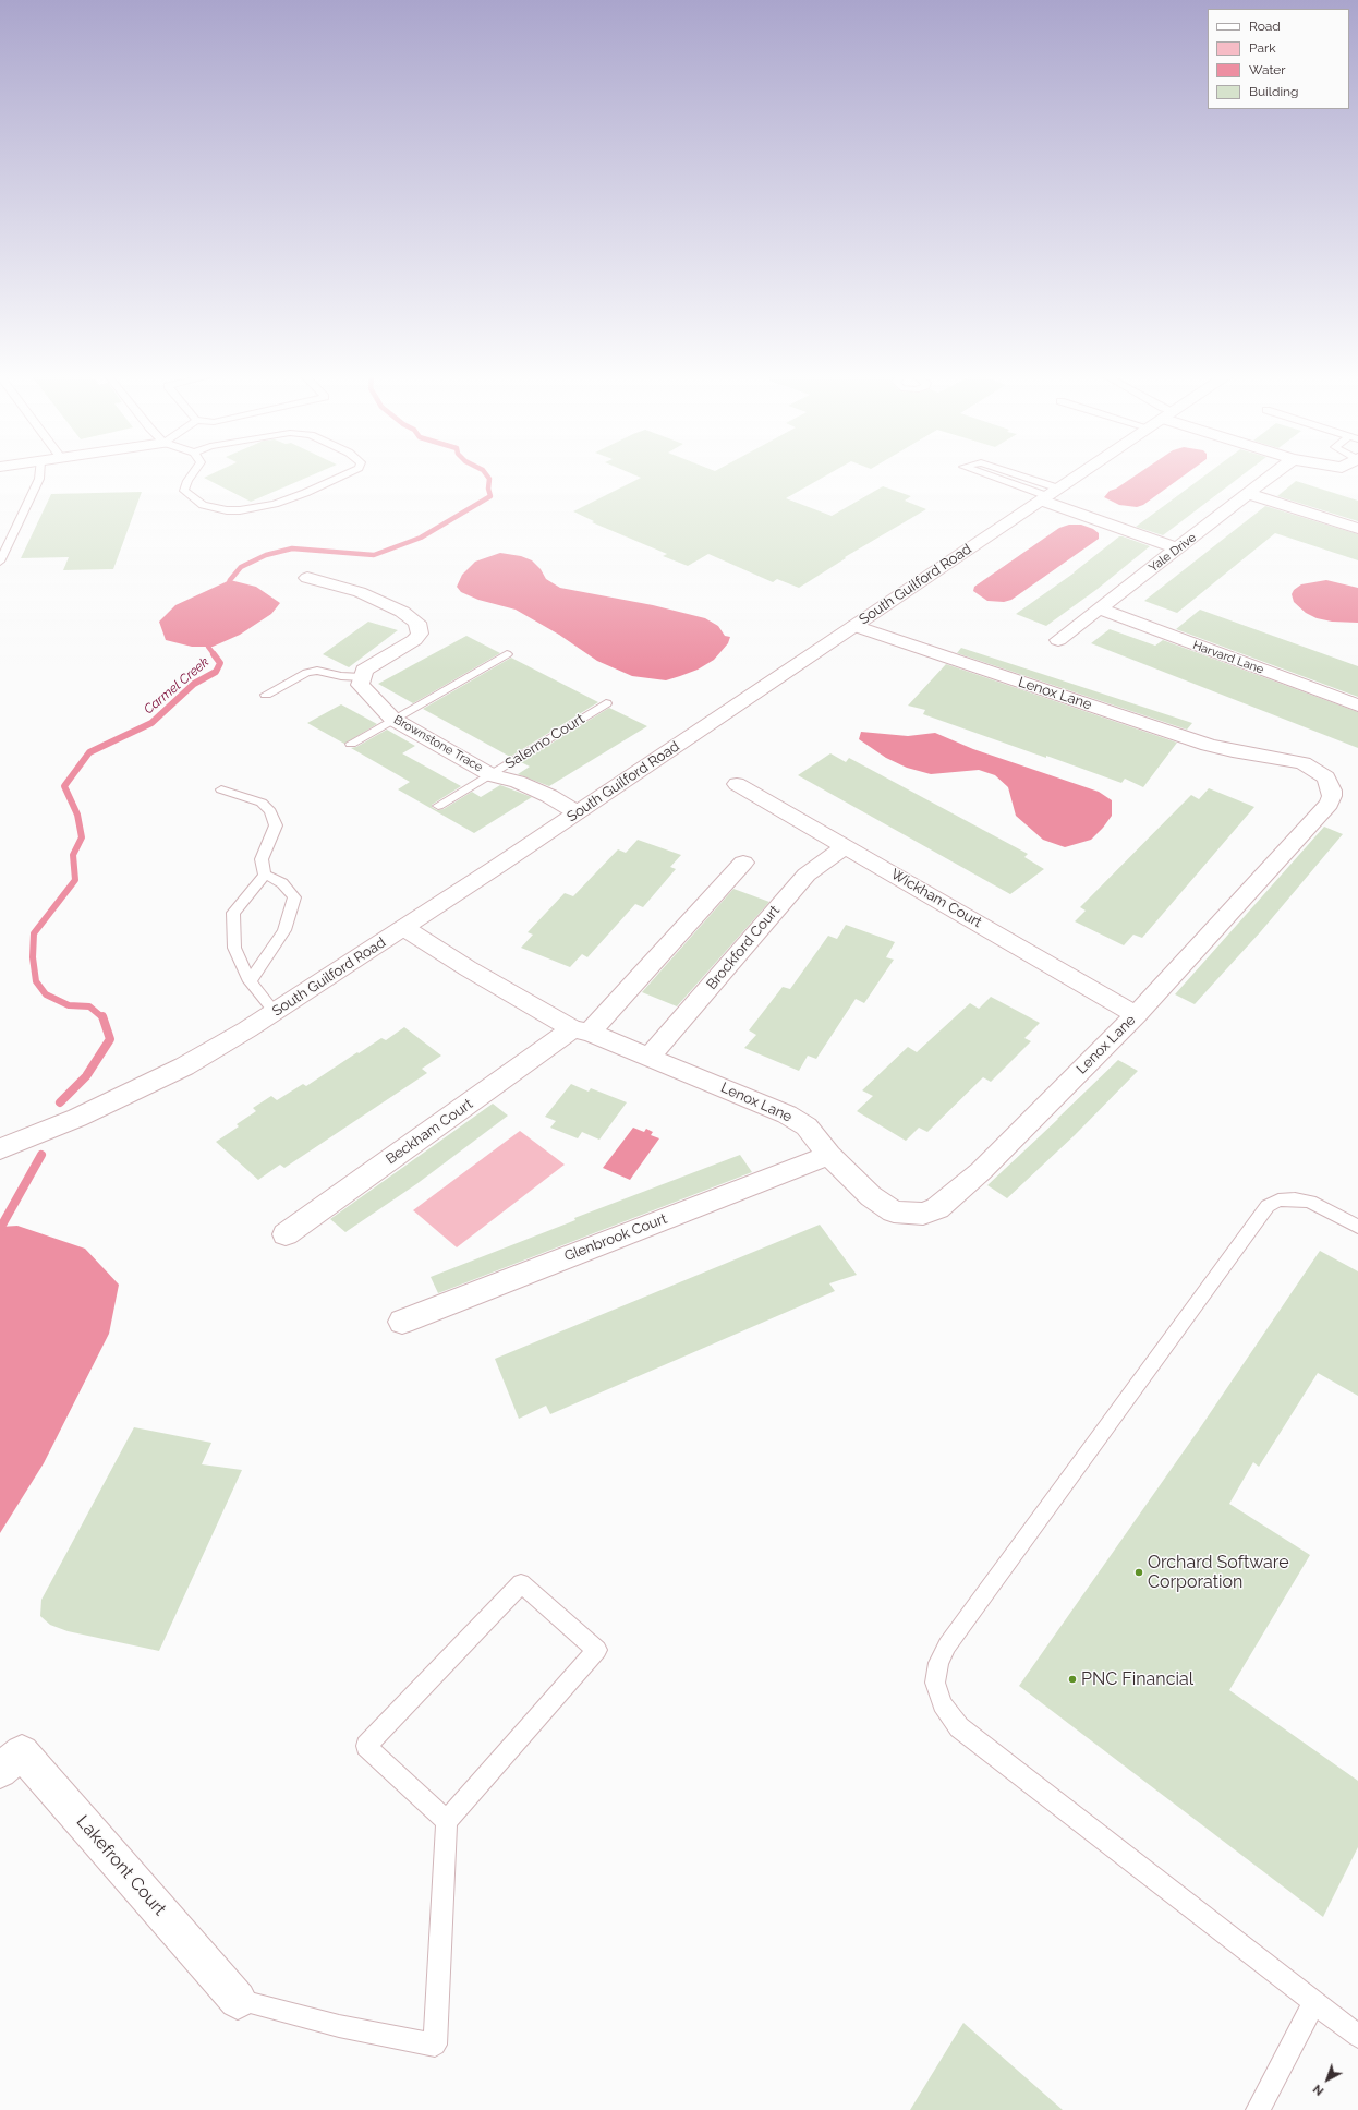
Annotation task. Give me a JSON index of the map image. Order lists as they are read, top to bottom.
{
  "streets": {
    "street": [
      "Yale Drive",
      "South Guilford Road",
      "Harvard Lane",
      "Lenox Lane",
      "Brownstone Trace",
      "Wickham Court",
      "Brockford Court",
      "Beckham Court",
      "Glenbrook Court",
      "Lakefront Court"
    ],
    "lane": ["Salerno Court"]
  },
  "crossings": [
    ["Yale Drive", "Harvard Lane"],
    ["South Guilford Road", "Lenox Lane"],
    ["South Guilford Road", "Brownstone Trace"],
    ["Lenox Lane", "Wickham Court"],
    ["Lenox Lane", "Brockford Court"],
    ["Lenox Lane", "Beckham Court"],
    ["Lenox Lane", "Glenbrook Court"],
    ["Salerno Court", "Brownstone Trace"],
    ["Wickham Court", "Brockford Court"]
  ],
  "water": ["Carmel Creek"],
  "places": ["Orchard Software Corporation", "PNC Financial"],
  "legend": [
    "Road",
    "Park",
    "Water",
    "Building"
  ],
  "north": "bottom left"
}
